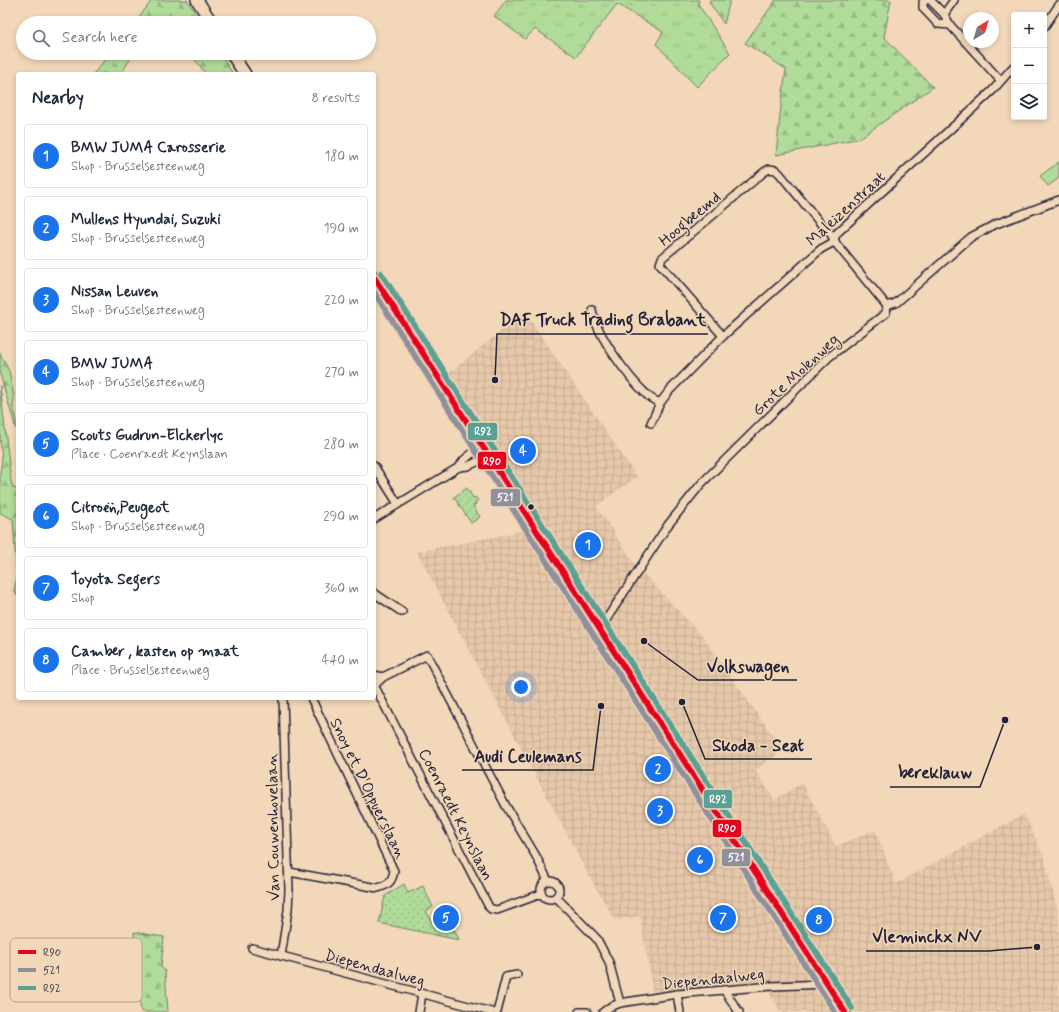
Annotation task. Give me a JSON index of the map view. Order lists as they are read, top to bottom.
{
  "streets": {
    "street": [
      "Maleizenstraat",
      "Hoogbeemd",
      "Grote Molenweg",
      "Snoy et D'Oppuerslaan",
      "Coenraedt Keynslaan",
      "Van Couwenhovelaan",
      "Diependaalweg"
    ]
  },
  "crossings": [
    ["Maleizenstraat", "Hoogbeemd"],
    ["Snoy et D'Oppuerslaan", "Van Couwenhovelaan"],
    ["Van Couwenhovelaan", "Diependaalweg"]
  ],
  "places": [
    "DAF Truck Trading Brabant",
    "Volkswagen",
    "Skoda - Seat",
    "Audi Ceulemans",
    "bereklauw",
    "Vleminckx NV"
  ],
  "lines": ["transit line R92", "transit line R90", "transit line 521"],
  "legend": ["R90", "521", "R92"],
  "north": "top right",
  "page": {
    "map_buttons": ["+", "−"],
    "search": "Search here",
    "heading": ["Nearby", "8 results"],
    "list": [
      {
        "mark": "1",
        "name": "BMW JUMA Carosserie",
        "note": "Shop · Brusselsesteenweg",
        "value": "180 m"
      },
      {
        "mark": "2",
        "name": "Mullens Hyundai, Suzuki",
        "note": "Shop · Brusselsesteenweg",
        "value": "190 m"
      },
      {
        "mark": "3",
        "name": "Nissan Leuven",
        "note": "Shop · Brusselsesteenweg",
        "value": "220 m"
      },
      {
        "mark": "4",
        "name": "BMW JUMA",
        "note": "Shop · Brusselsesteenweg",
        "value": "270 m"
      },
      {
        "mark": "5",
        "name": "Scouts Gudrun-Elckerlyc",
        "note": "Place · Coenraedt Keynslaan",
        "value": "280 m"
      },
      {
        "mark": "6",
        "name": "Citroën,Peugeot",
        "note": "Shop · Brusselsesteenweg",
        "value": "290 m"
      },
      {
        "mark": "7",
        "name": "Toyota Segers",
        "note": "Shop",
        "value": "360 m"
      },
      {
        "mark": "8",
        "name": "Camber , kasten op maat",
        "note": "Place · Brusselsesteenweg",
        "value": "440 m"
      }
    ],
    "pins": [
      "4",
      "1",
      "2",
      "3",
      "6",
      "5",
      "7",
      "8"
    ]
  }
}
